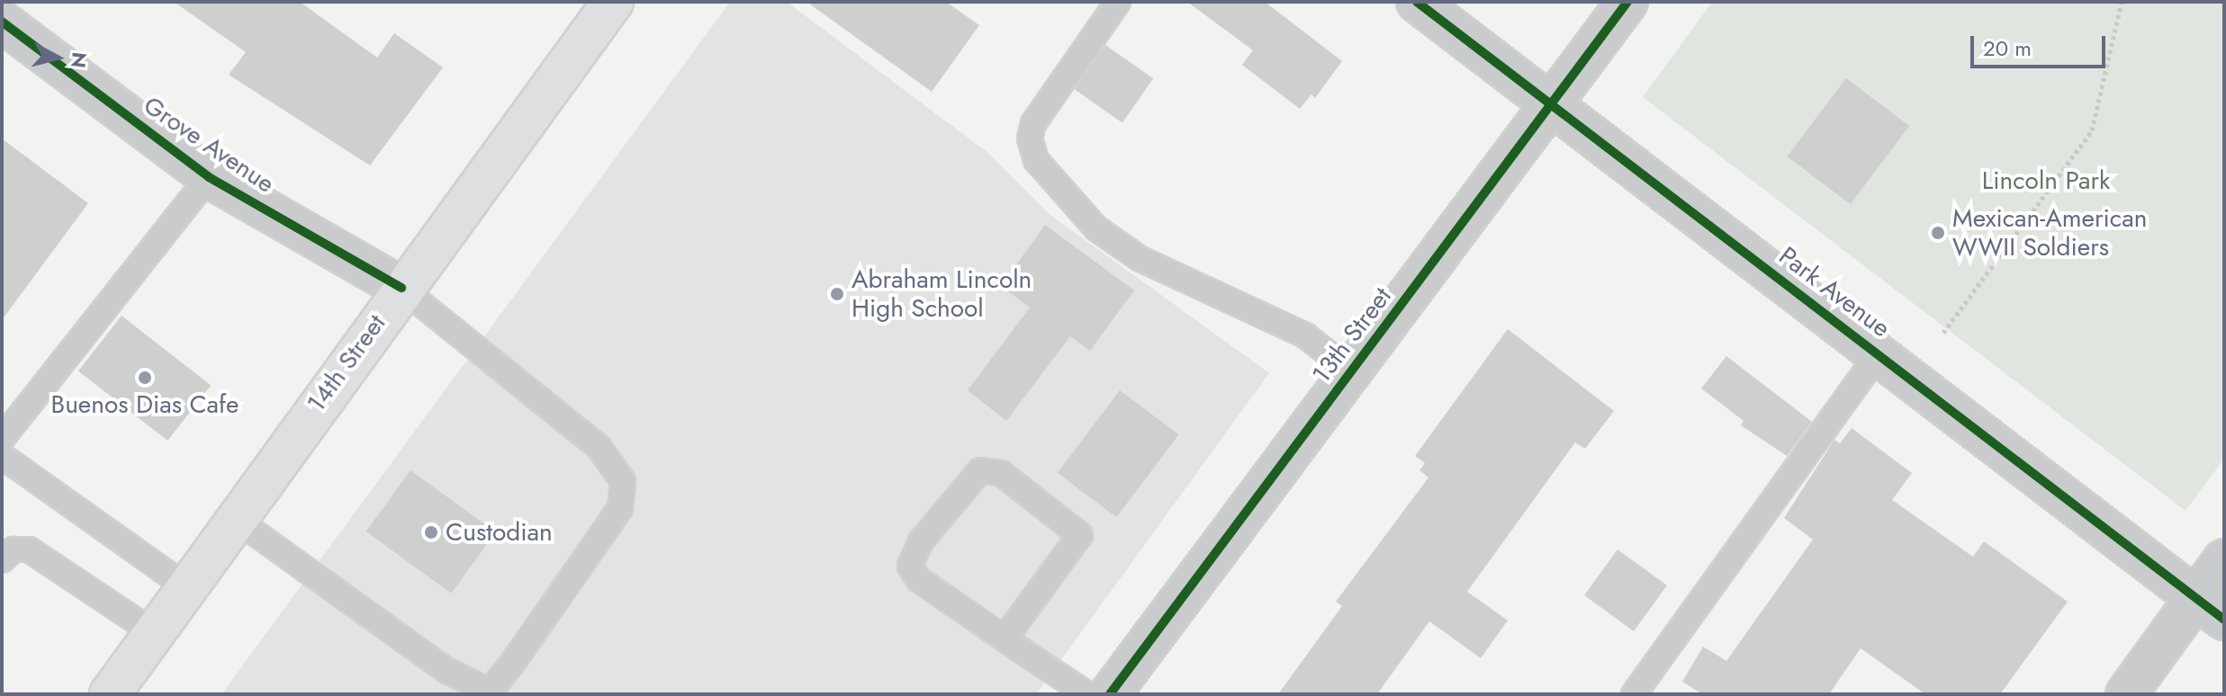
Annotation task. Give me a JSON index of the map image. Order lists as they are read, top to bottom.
{
  "streets": {
    "main road": ["14th Street"],
    "street": ["Grove Avenue", "Park Avenue", "13th Street"]
  },
  "crossings": [
    ["Grove Avenue", "14th Street"],
    ["Park Avenue", "13th Street"]
  ],
  "parks": ["Lincoln Park"],
  "places": [
    "Mexican-American WWII Soldiers",
    "Abraham Lincoln High School",
    "Buenos Dias Cafe",
    "Custodian"
  ],
  "scale_bar": "20 m",
  "north": "right"
}
